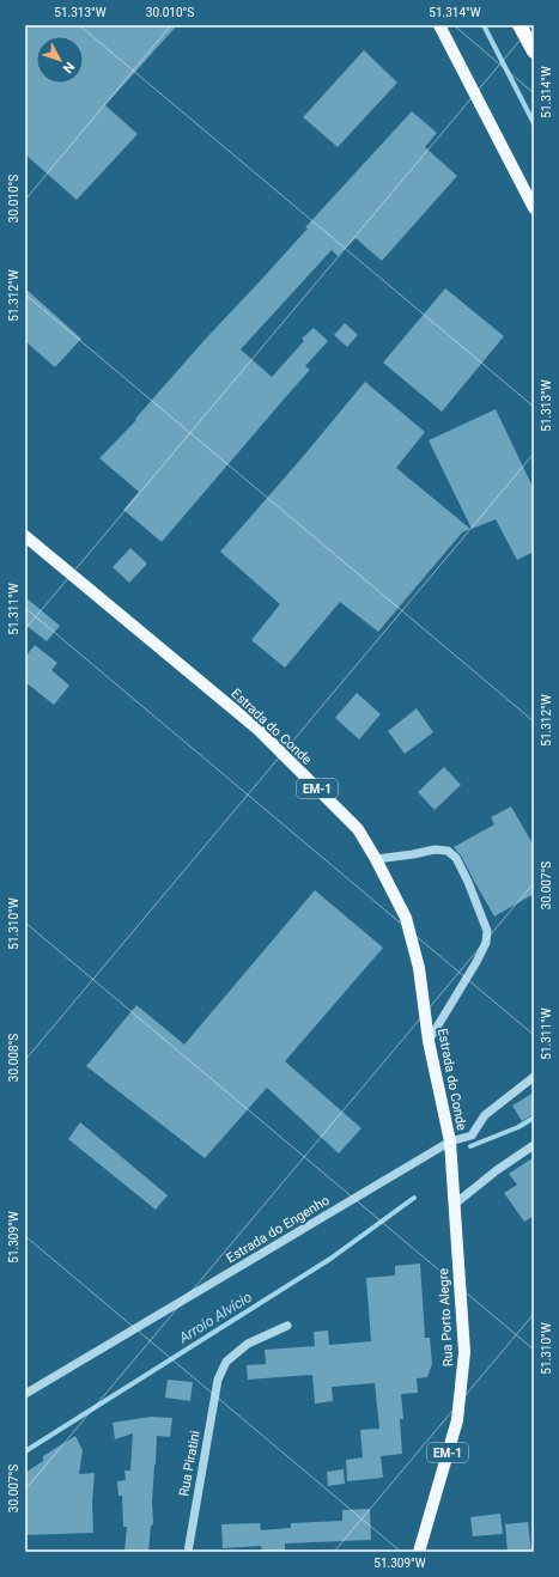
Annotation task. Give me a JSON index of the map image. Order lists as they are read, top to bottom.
{
  "streets": {
    "main road": ["Estrada do Conde", "EM-1", "Rua Porto Alegre"],
    "street": ["Estrada do Engenho", "Rua Piratini"]
  },
  "crossings": [
    ["Estrada do Conde", "Estrada do Engenho"],
    ["Estrada do Conde", "Rua Porto Alegre"]
  ],
  "water": ["Arroio Alvício"],
  "north": "bottom right",
  "coordinates": [
    "51.313°W",
    "30.010°S",
    "51.314°W",
    "51.312°W",
    "51.311°W",
    "30.007°S",
    "51.310°W",
    "30.008°S",
    "51.309°W"
  ]
}
